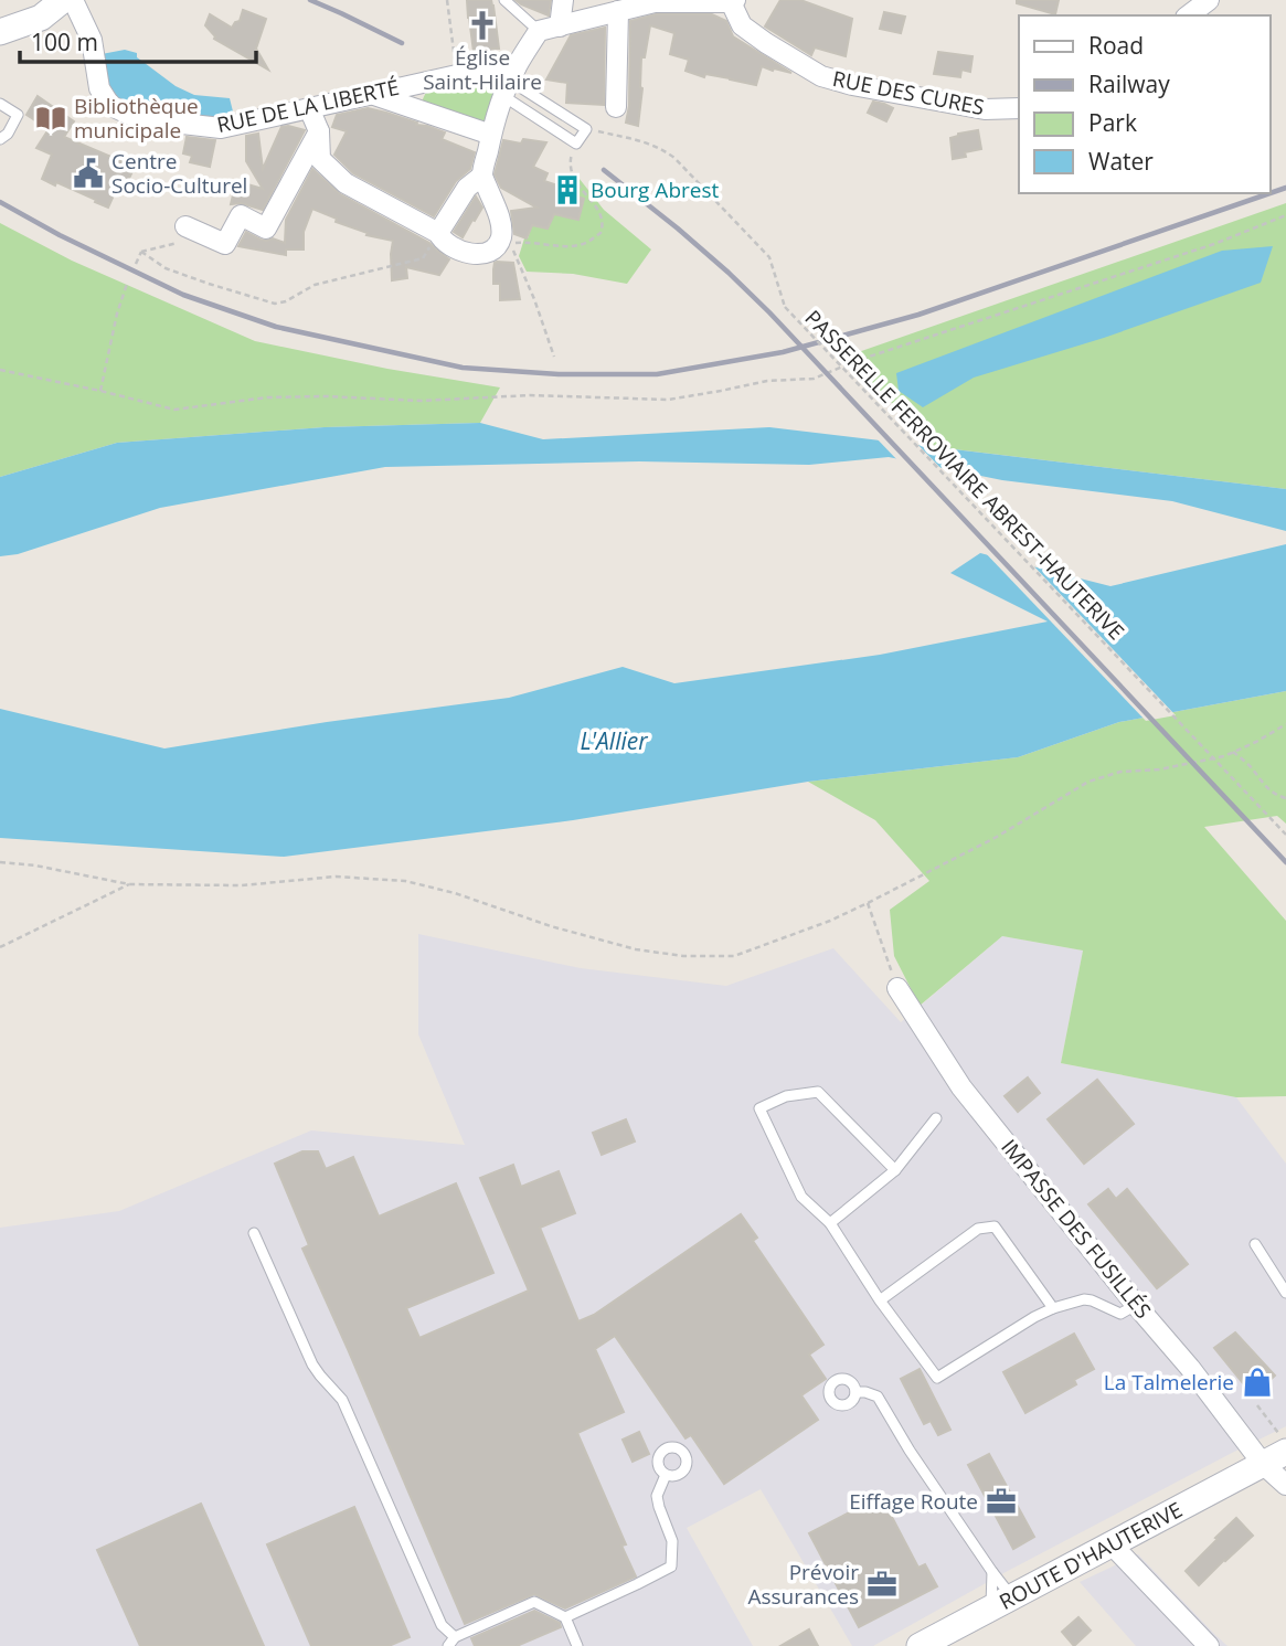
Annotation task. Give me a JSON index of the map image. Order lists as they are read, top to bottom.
{
  "streets": {
    "main road": ["ROUTE D'HAUTERIVE"],
    "street": ["RUE DES CURES", "RUE DE LA LIBERTÉ", "IMPASSE DES FUSILLÉS"],
    "path": ["PASSERELLE FERROVIAIRE ABREST-HAUTERIVE"]
  },
  "crossings": [
    ["IMPASSE DES FUSILLÉS", "ROUTE D'HAUTERIVE"]
  ],
  "water": ["L'Allier"],
  "places": {
    "church": ["Église Saint-Hilaire"],
    "library": ["Bibliothèque municipale"],
    "public building": ["Centre Socio-Culturel"],
    "building": ["Bourg Abrest"],
    "shop": ["La Talmelerie"],
    "office": ["Eiffage Route", "Prévoir Assurances"]
  },
  "legend": [
    "Road",
    "Railway",
    "Park",
    "Water"
  ],
  "scale_bar": "100 m"
}
